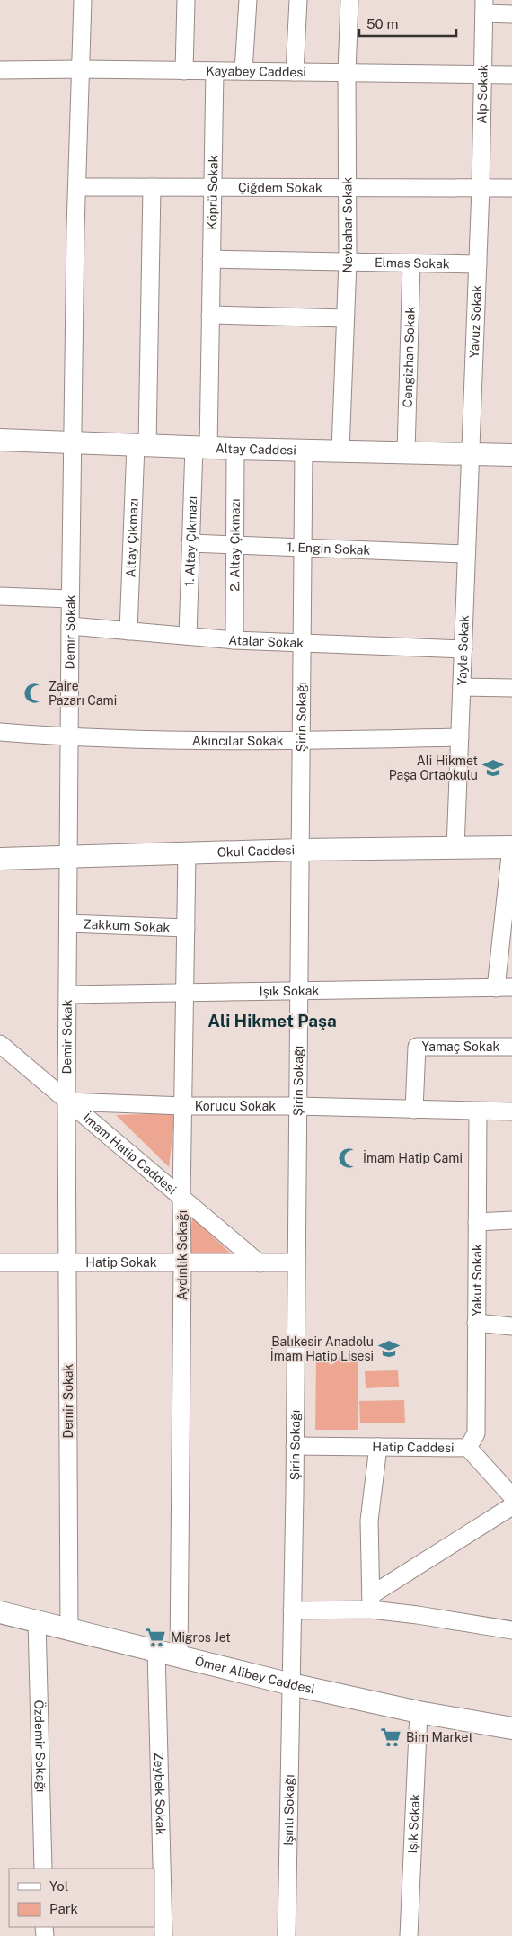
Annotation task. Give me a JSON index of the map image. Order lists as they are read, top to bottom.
{
  "streets": {
    "main road": ["Altay Caddesi", "Okul Caddesi", "Ömer Alibey Caddesi"],
    "street": [
      "Kayabey Caddesi",
      "Alp Sokak",
      "Çiğdem Sokak",
      "Köprü Sokak",
      "Nevbahar Sokak",
      "Elmas Sokak",
      "Yavuz Sokak",
      "Cengizhan Sokak",
      "Altay Çıkmazı",
      "1. Altay Çıkmazı",
      "2. Altay Çıkmazı",
      "1. Engin Sokak",
      "Demir Sokak",
      "Atalar Sokak",
      "Yayla Sokak",
      "Şirin Sokağı",
      "Akıncılar Sokak",
      "Zakkum Sokak",
      "Işık Sokak",
      "Yamaç Sokak",
      "Korucu Sokak",
      "İmam Hatip Caddesi",
      "Aydınlık Sokağı",
      "Hatip Sokak",
      "Yakut Sokak",
      "Hatip Caddesi",
      "Özdemir Sokağı",
      "Zeybek Sokak",
      "Işıntı Sokağı"
    ]
  },
  "crossings": [
    ["Kayabey Caddesi", "Alp Sokak"],
    ["Kayabey Caddesi", "Köprü Sokak"],
    ["Kayabey Caddesi", "Nevbahar Sokak"],
    ["Kayabey Caddesi", "Demir Sokak"],
    ["Alp Sokak", "Çiğdem Sokak"],
    ["Alp Sokak", "Yavuz Sokak"],
    ["Çiğdem Sokak", "Köprü Sokak"],
    ["Çiğdem Sokak", "Nevbahar Sokak"],
    ["Çiğdem Sokak", "Yavuz Sokak"],
    ["Çiğdem Sokak", "Altay Çıkmazı"],
    ["Çiğdem Sokak", "Demir Sokak"],
    ["Köprü Sokak", "Altay Caddesi"],
    ["Köprü Sokak", "1. Altay Çıkmazı"],
    ["Nevbahar Sokak", "Elmas Sokak"],
    ["Nevbahar Sokak", "Altay Caddesi"],
    ["Elmas Sokak", "Yavuz Sokak"],
    ["Elmas Sokak", "Cengizhan Sokak"],
    ["Yavuz Sokak", "Altay Caddesi"],
    ["Yavuz Sokak", "Yayla Sokak"],
    ["Cengizhan Sokak", "Altay Caddesi"],
    ["Altay Caddesi", "Altay Çıkmazı"],
    ["Altay Caddesi", "1. Altay Çıkmazı"],
    ["Altay Caddesi", "2. Altay Çıkmazı"],
    ["Altay Caddesi", "Demir Sokak"],
    ["Altay Caddesi", "Yayla Sokak"],
    ["Altay Caddesi", "Şirin Sokağı"],
    ["Altay Çıkmazı", "Atalar Sokak"],
    ["1. Altay Çıkmazı", "1. Engin Sokak"],
    ["1. Altay Çıkmazı", "Atalar Sokak"],
    ["2. Altay Çıkmazı", "1. Engin Sokak"],
    ["2. Altay Çıkmazı", "Atalar Sokak"],
    ["1. Engin Sokak", "Yayla Sokak"],
    ["1. Engin Sokak", "Şirin Sokağı"],
    ["Demir Sokak", "Atalar Sokak"],
    ["Demir Sokak", "Akıncılar Sokak"],
    ["Demir Sokak", "Okul Caddesi"],
    ["Demir Sokak", "Zakkum Sokak"],
    ["Demir Sokak", "Işık Sokak"],
    ["Demir Sokak", "Korucu Sokak"],
    ["Demir Sokak", "İmam Hatip Caddesi"],
    ["Demir Sokak", "Hatip Sokak"],
    ["Demir Sokak", "Ömer Alibey Caddesi"],
    ["Atalar Sokak", "Yayla Sokak"],
    ["Atalar Sokak", "Şirin Sokağı"],
    ["Yayla Sokak", "Akıncılar Sokak"],
    ["Yayla Sokak", "Okul Caddesi"],
    ["Şirin Sokağı", "Akıncılar Sokak"],
    ["Şirin Sokağı", "Okul Caddesi"],
    ["Şirin Sokağı", "Işık Sokak"],
    ["Şirin Sokağı", "Korucu Sokak"],
    ["Şirin Sokağı", "Hatip Sokak"],
    ["Şirin Sokağı", "Hatip Caddesi"],
    ["Şirin Sokağı", "Ömer Alibey Caddesi"],
    ["Şirin Sokağı", "Işıntı Sokağı"],
    ["Okul Caddesi", "Aydınlık Sokağı"],
    ["Zakkum Sokak", "Aydınlık Sokağı"],
    ["Işık Sokak", "Aydınlık Sokağı"],
    ["Işık Sokak", "Ömer Alibey Caddesi"],
    ["Yamaç Sokak", "Korucu Sokak"],
    ["Korucu Sokak", "İmam Hatip Caddesi"],
    ["Korucu Sokak", "Aydınlık Sokağı"],
    ["Korucu Sokak", "Yakut Sokak"],
    ["İmam Hatip Caddesi", "Aydınlık Sokağı"],
    ["İmam Hatip Caddesi", "Hatip Sokak"],
    ["Aydınlık Sokağı", "Hatip Sokak"],
    ["Aydınlık Sokağı", "Ömer Alibey Caddesi"],
    ["Yakut Sokak", "Hatip Caddesi"],
    ["Ömer Alibey Caddesi", "Özdemir Sokağı"],
    ["Ömer Alibey Caddesi", "Zeybek Sokak"],
    ["Ömer Alibey Caddesi", "Işıntı Sokağı"]
  ],
  "districts": ["Ali Hikmet Paşa"],
  "places": {
    "mosque": ["Zaire Pazarı Cami", "İmam Hatip Cami"],
    "school or university": ["Ali Hikmet Paşa Ortaokulu", "Balıkesir Anadolu İmam Hatip Lisesi"],
    "supermarket": ["Migros Jet", "Bim Market"]
  },
  "legend": ["Yol", "Park"],
  "scale_bar": "50 m"
}
